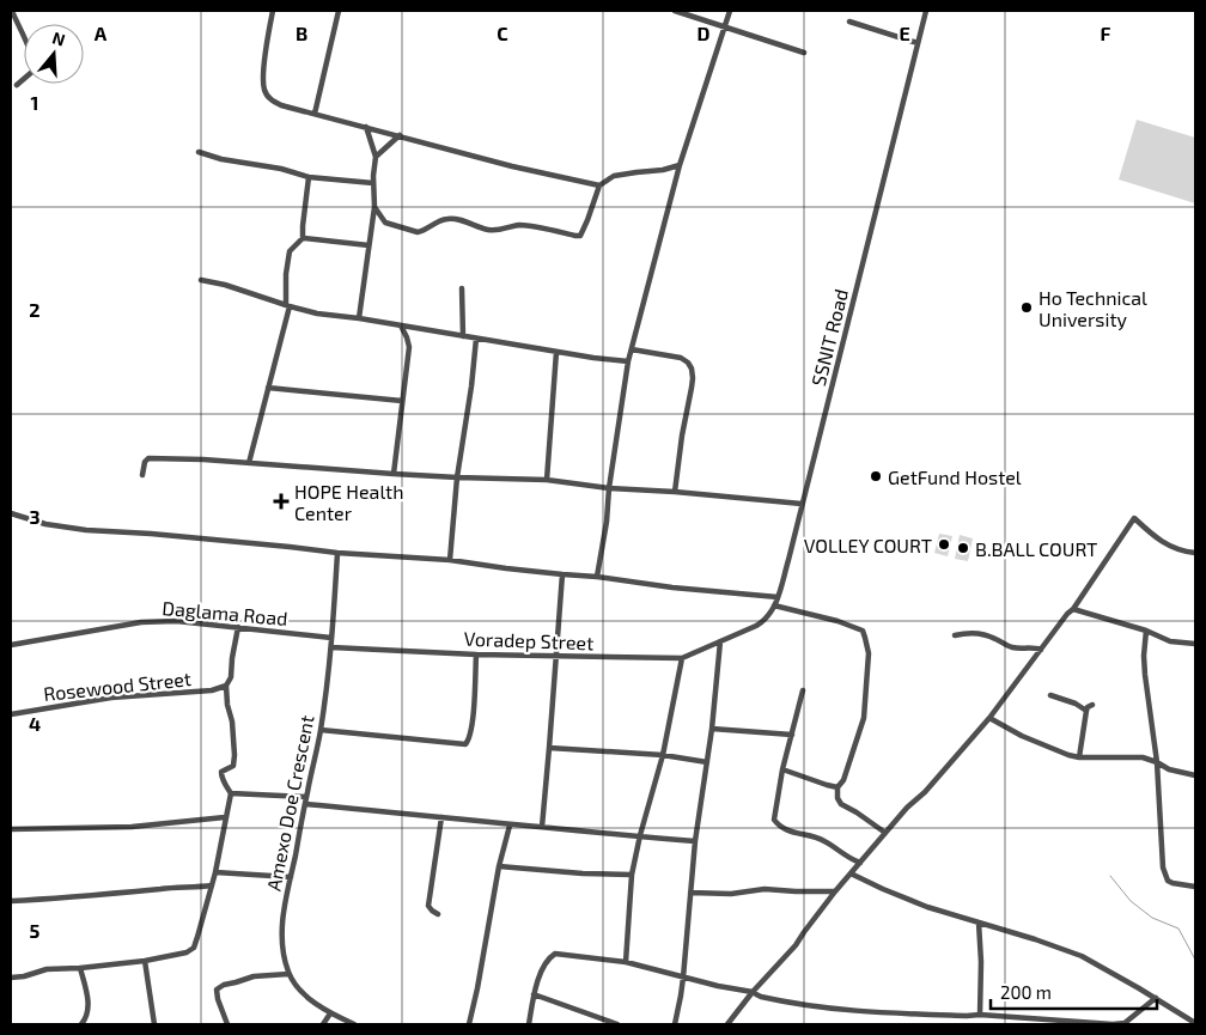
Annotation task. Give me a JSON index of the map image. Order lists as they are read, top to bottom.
{
  "streets": {
    "street": [
      "SSNIT Road",
      "Daglama Road",
      "Voradep Street",
      "Rosewood Street",
      "Amexo Doe Crescent"
    ]
  },
  "crossings": [
    ["SSNIT Road", "Voradep Street"],
    ["Daglama Road", "Amexo Doe Crescent"],
    ["Voradep Street", "Amexo Doe Crescent"]
  ],
  "places": {
    "other": [
      "Ho Technical University",
      "GetFund Hostel",
      "VOLLEY COURT",
      "B.BALL COURT"
    ],
    "health": ["HOPE Health Center"]
  },
  "scale_bar": "200 m",
  "north": "top",
  "grid": {
    "columns": [
      "A",
      "B",
      "C",
      "D",
      "E",
      "F"
    ],
    "rows": [
      "1",
      "2",
      "3",
      "4",
      "5"
    ]
  }
}
